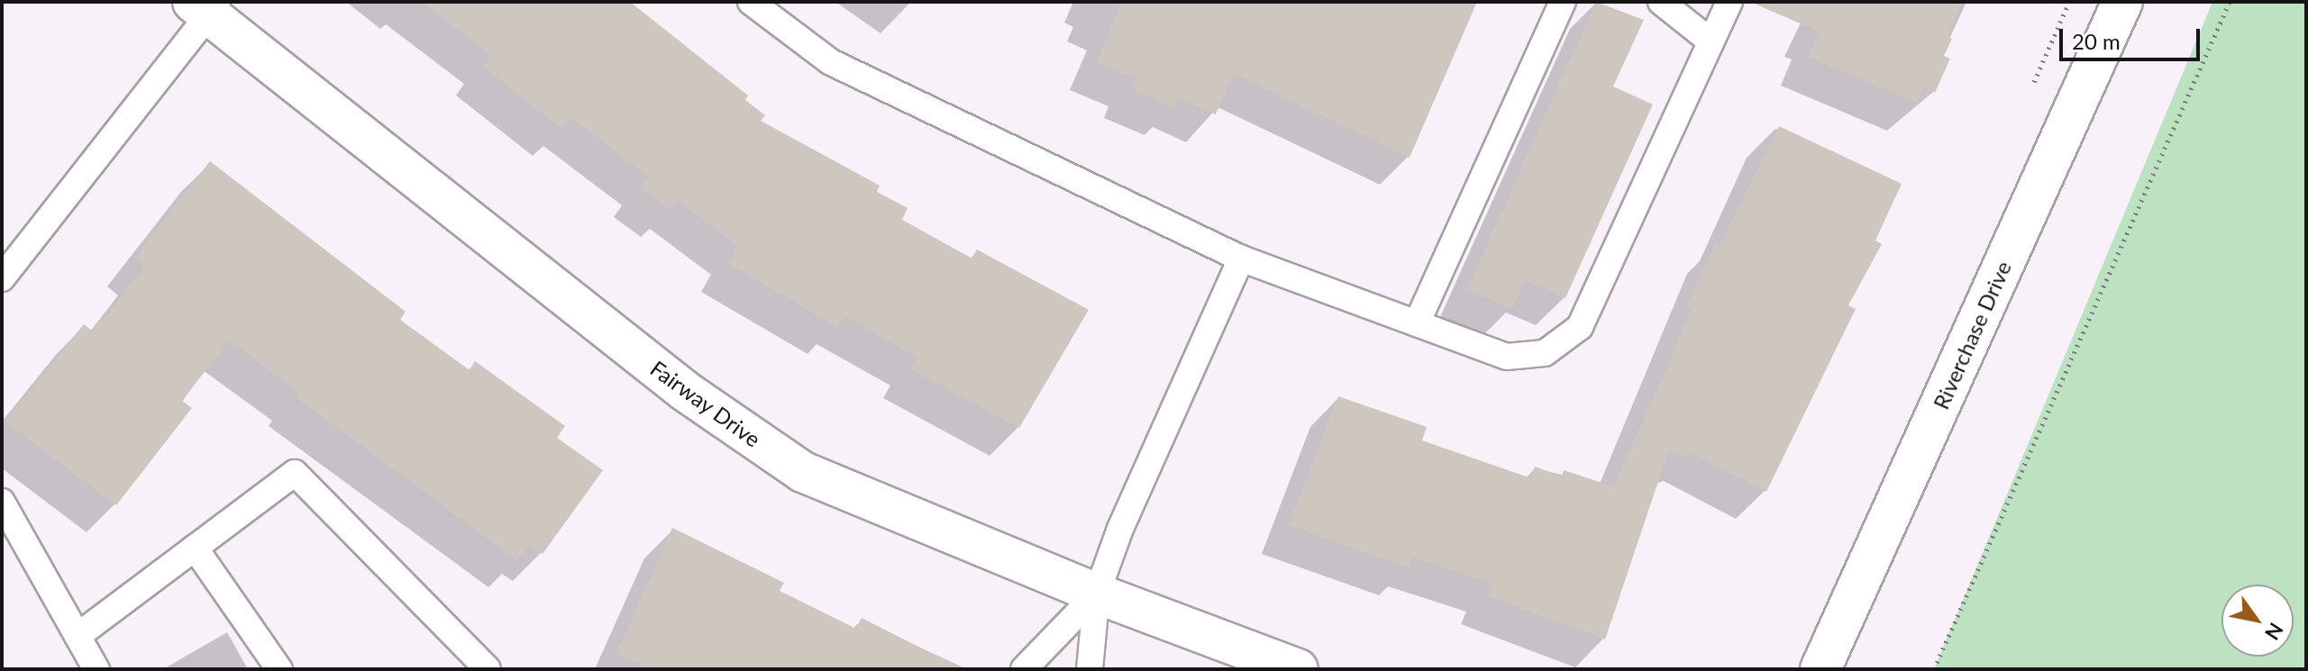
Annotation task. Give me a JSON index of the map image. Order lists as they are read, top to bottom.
{
  "streets": {
    "street": ["Riverchase Drive", "Fairway Drive"]
  },
  "scale_bar": "20 m",
  "north": "bottom right"
}
